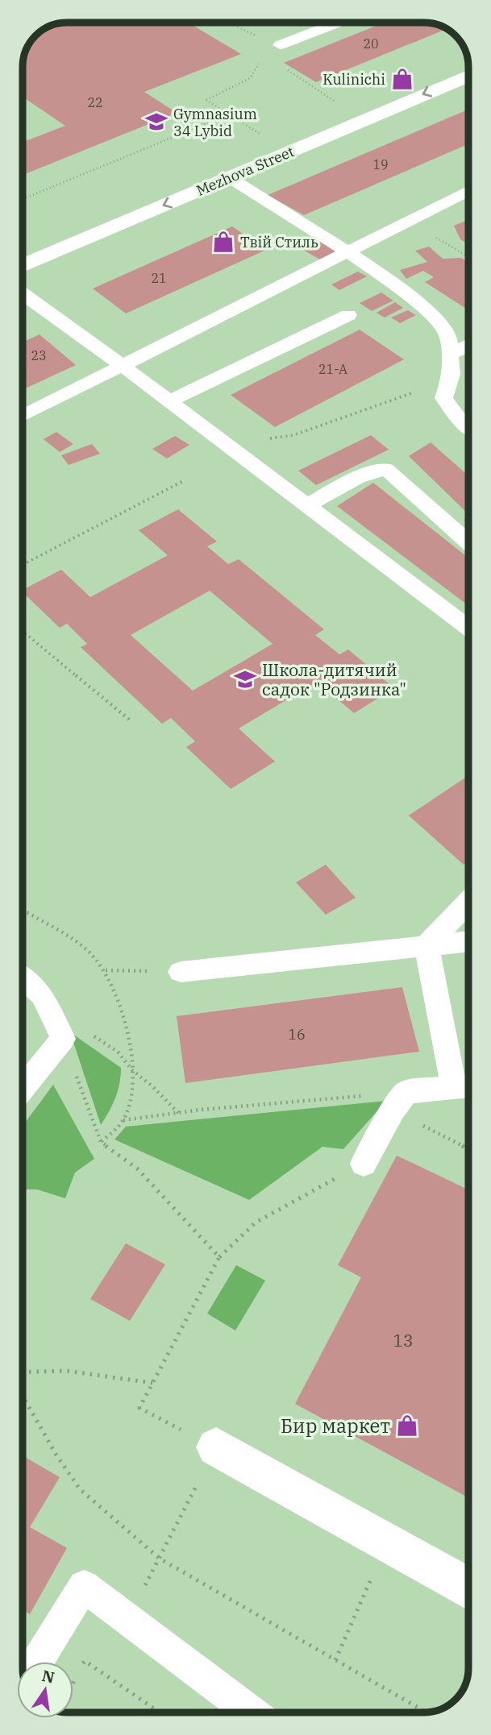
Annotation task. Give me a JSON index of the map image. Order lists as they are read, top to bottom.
{
  "streets": {
    "street": ["Mezhova Street"]
  },
  "one_way": ["Mezhova Street"],
  "places": {
    "shop": ["Kulinichi", "Твій Стиль", "Бир маркет"],
    "school or university": ["Gymnasium 34 Lybid", "Школа-дитячий садок \"Родзинка\""]
  },
  "house_numbers": [
    "20",
    "22",
    "19",
    "21",
    "23",
    "21-А",
    "16",
    "13"
  ],
  "north": "top"
}
